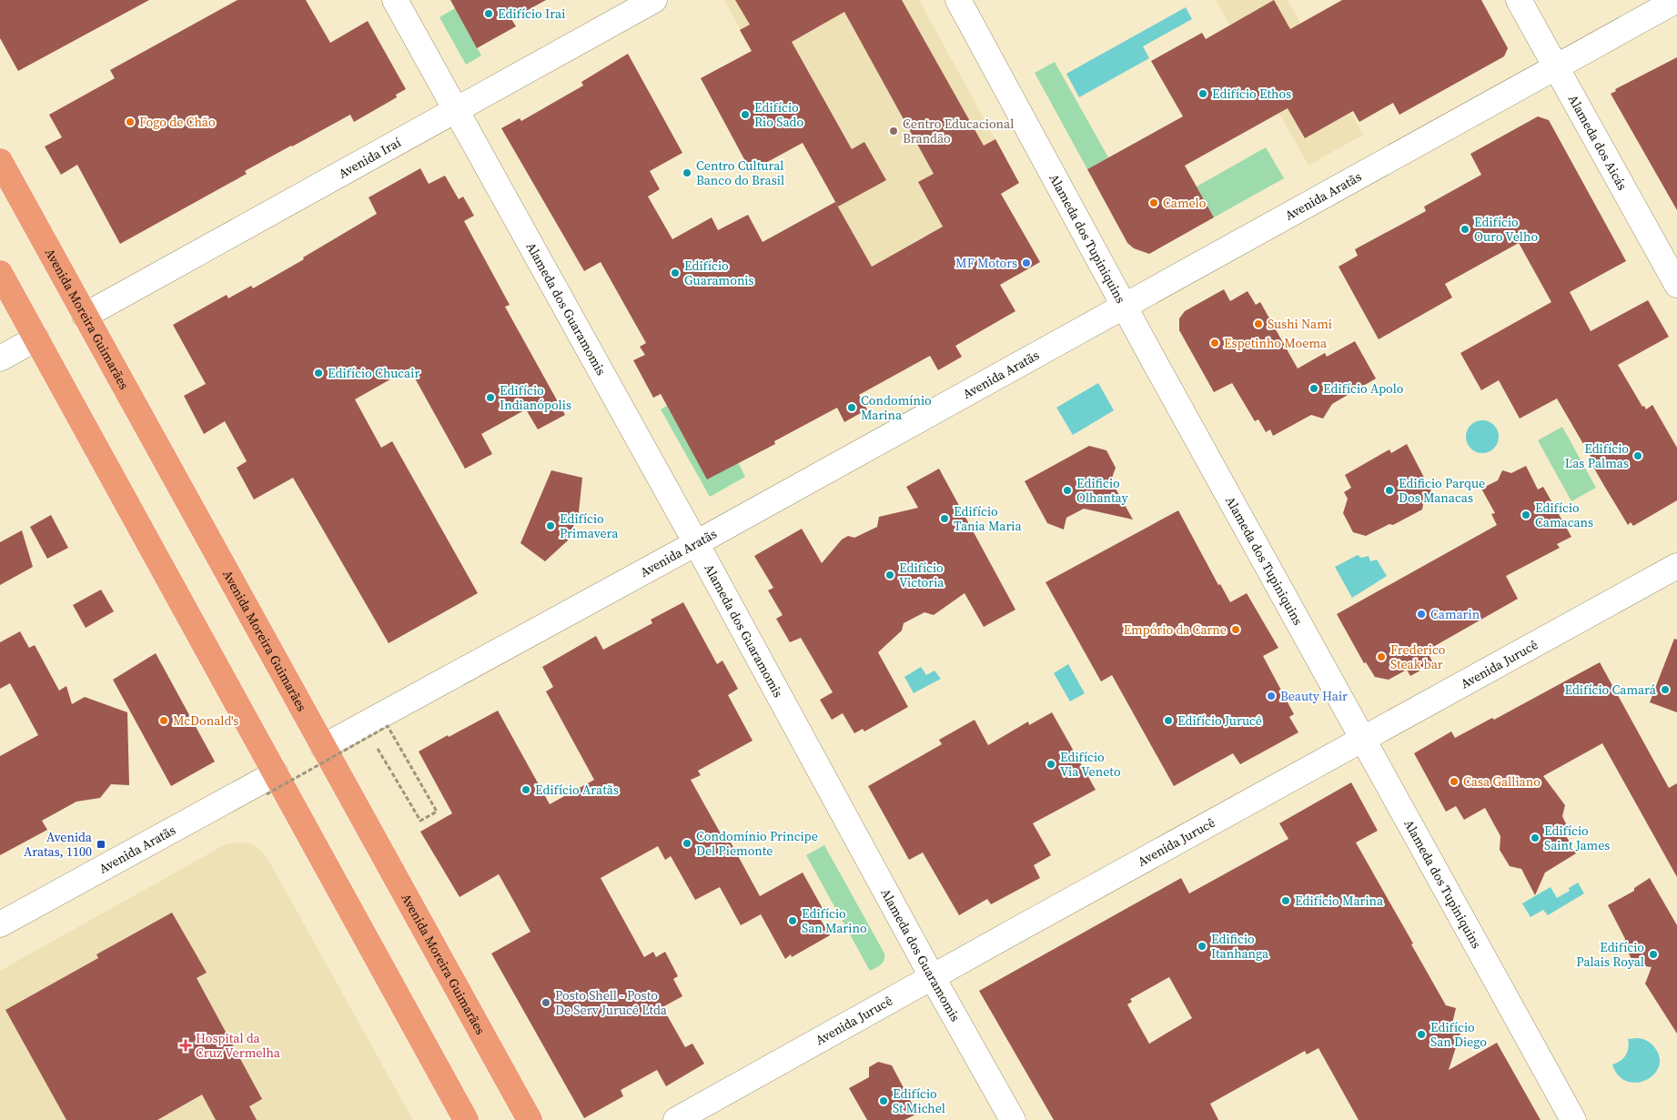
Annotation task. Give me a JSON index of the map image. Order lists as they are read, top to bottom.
{
  "streets": {
    "highway": ["Avenida Moreira Guimarães"],
    "street": [
      "Alameda dos Aicás",
      "Avenida Iraí",
      "Avenida Aratãs",
      "Alameda dos Tupiniquins",
      "Alameda dos Guaramomis",
      "Avenida Jurucê"
    ]
  },
  "crossings": [
    ["Alameda dos Aicás", "Avenida Aratãs"],
    ["Avenida Iraí", "Alameda dos Guaramomis"],
    ["Avenida Iraí", "Avenida Moreira Guimarães"],
    ["Avenida Aratãs", "Alameda dos Tupiniquins"],
    ["Avenida Aratãs", "Alameda dos Guaramomis"],
    ["Avenida Aratãs", "Avenida Moreira Guimarães"],
    ["Alameda dos Tupiniquins", "Avenida Jurucê"],
    ["Alameda dos Guaramomis", "Avenida Jurucê"]
  ],
  "places": {
    "other": [
      "Edifício Irai",
      "Edifício Ethos",
      "Edifício Rio Sado",
      "Fogo de Chão",
      "Centro Educacional Brandão",
      "Centro Cultural Banco do Brasil",
      "Camelo",
      "Edifício Ouro Velho",
      "MF Motors",
      "Edifício Guaramonis",
      "Sushi Nami",
      "Espetinho Moema",
      "Edifício Chucair",
      "Edifício Apolo",
      "Edifício Indianópolis",
      "Condomínio Marina",
      "Edifício Las Palmas",
      "Edificio Olhantay",
      "Edificio Parque Dos Manacas",
      "Edifício Camacans",
      "Edifício Tania Maria",
      "Edifício Primavera",
      "Edifício Victoria",
      "Camarin",
      "Empório da Carne",
      "Frederico Steak bar",
      "Edifício Camará",
      "Beauty Hair",
      "McDonald's",
      "Edifício Jurucê",
      "Edifício Via Veneto",
      "Casa Galliano",
      "Edifício Aratãs",
      "Edifício Saint James",
      "Condomínio Principe Del Piemonte",
      "Edifício Marina",
      "Edifício San Marino",
      "Edificio Itanhanga",
      "Edifício Palais Royal",
      "Posto Shell - Posto De Serv Jurucê Ltda",
      "Edifício San Diego",
      "Edifício St Michel"
    ],
    "transit": ["Avenida Aratas, 1100"],
    "health": ["Hospital da Cruz Vermelha"]
  }
}
